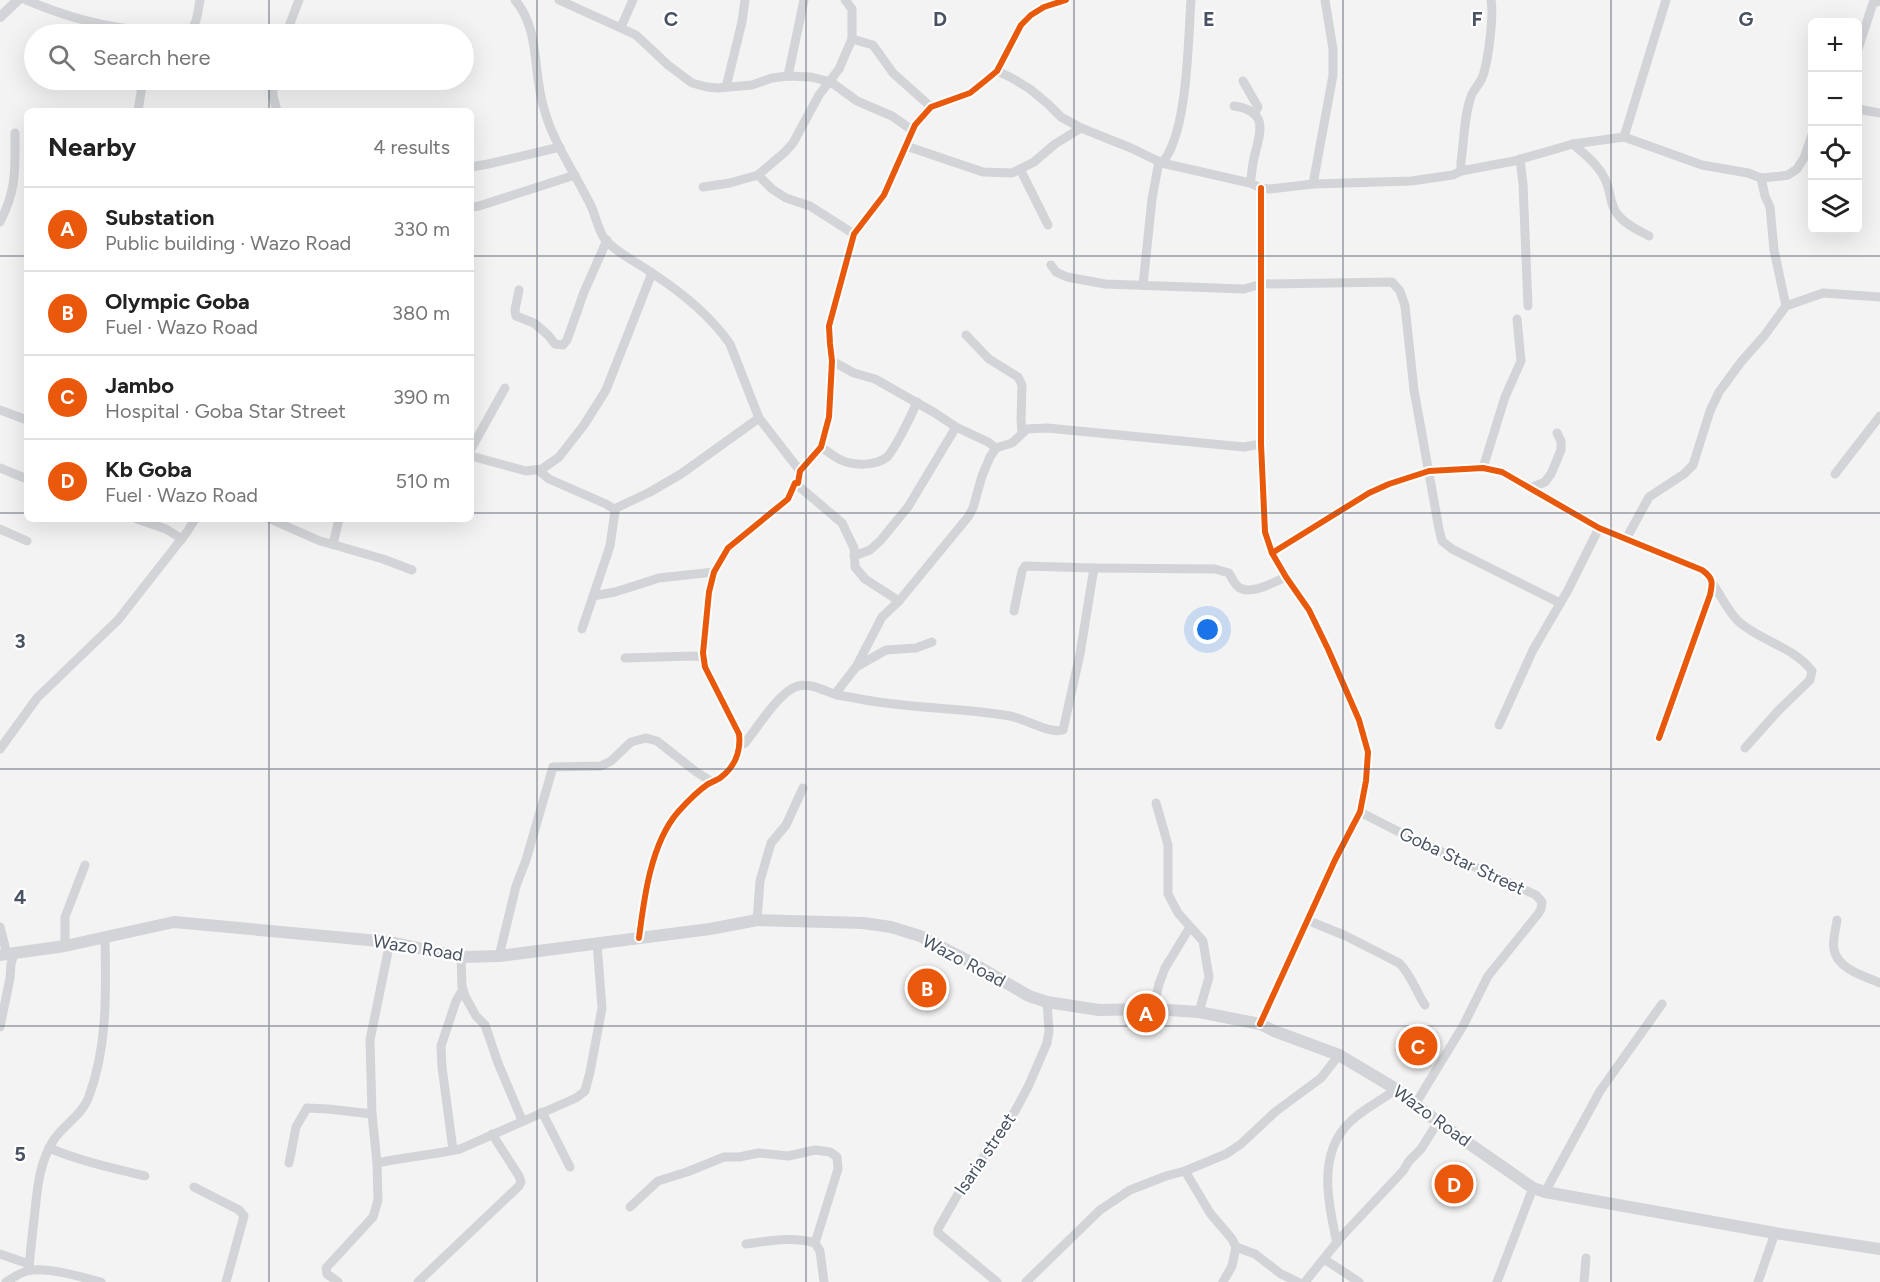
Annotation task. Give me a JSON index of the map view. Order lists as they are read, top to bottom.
{
  "streets": {
    "main road": ["Wazo Road"],
    "street": ["Goba Star Street", "Isaria street"]
  },
  "crossings": [
    ["Goba Star Street", "Wazo Road"],
    ["Wazo Road", "Isaria street"]
  ],
  "page": {
    "map_buttons": ["+", "−"],
    "search": "Search here",
    "heading": ["Nearby", "4 results"],
    "list": [
      {
        "mark": "A",
        "name": "Substation",
        "note": "Public building · Wazo Road",
        "value": "330 m"
      },
      {
        "mark": "B",
        "name": "Olympic Goba",
        "note": "Fuel · Wazo Road",
        "value": "380 m"
      },
      {
        "mark": "C",
        "name": "Jambo",
        "note": "Hospital · Goba Star Street",
        "value": "390 m"
      },
      {
        "mark": "D",
        "name": "Kb Goba",
        "note": "Fuel · Wazo Road",
        "value": "510 m"
      }
    ],
    "pins": [
      "B",
      "A",
      "C",
      "D"
    ]
  },
  "grid": {
    "columns": [
      "C",
      "D",
      "E",
      "F",
      "G"
    ],
    "rows": ["3", "4", "5"]
  }
}
